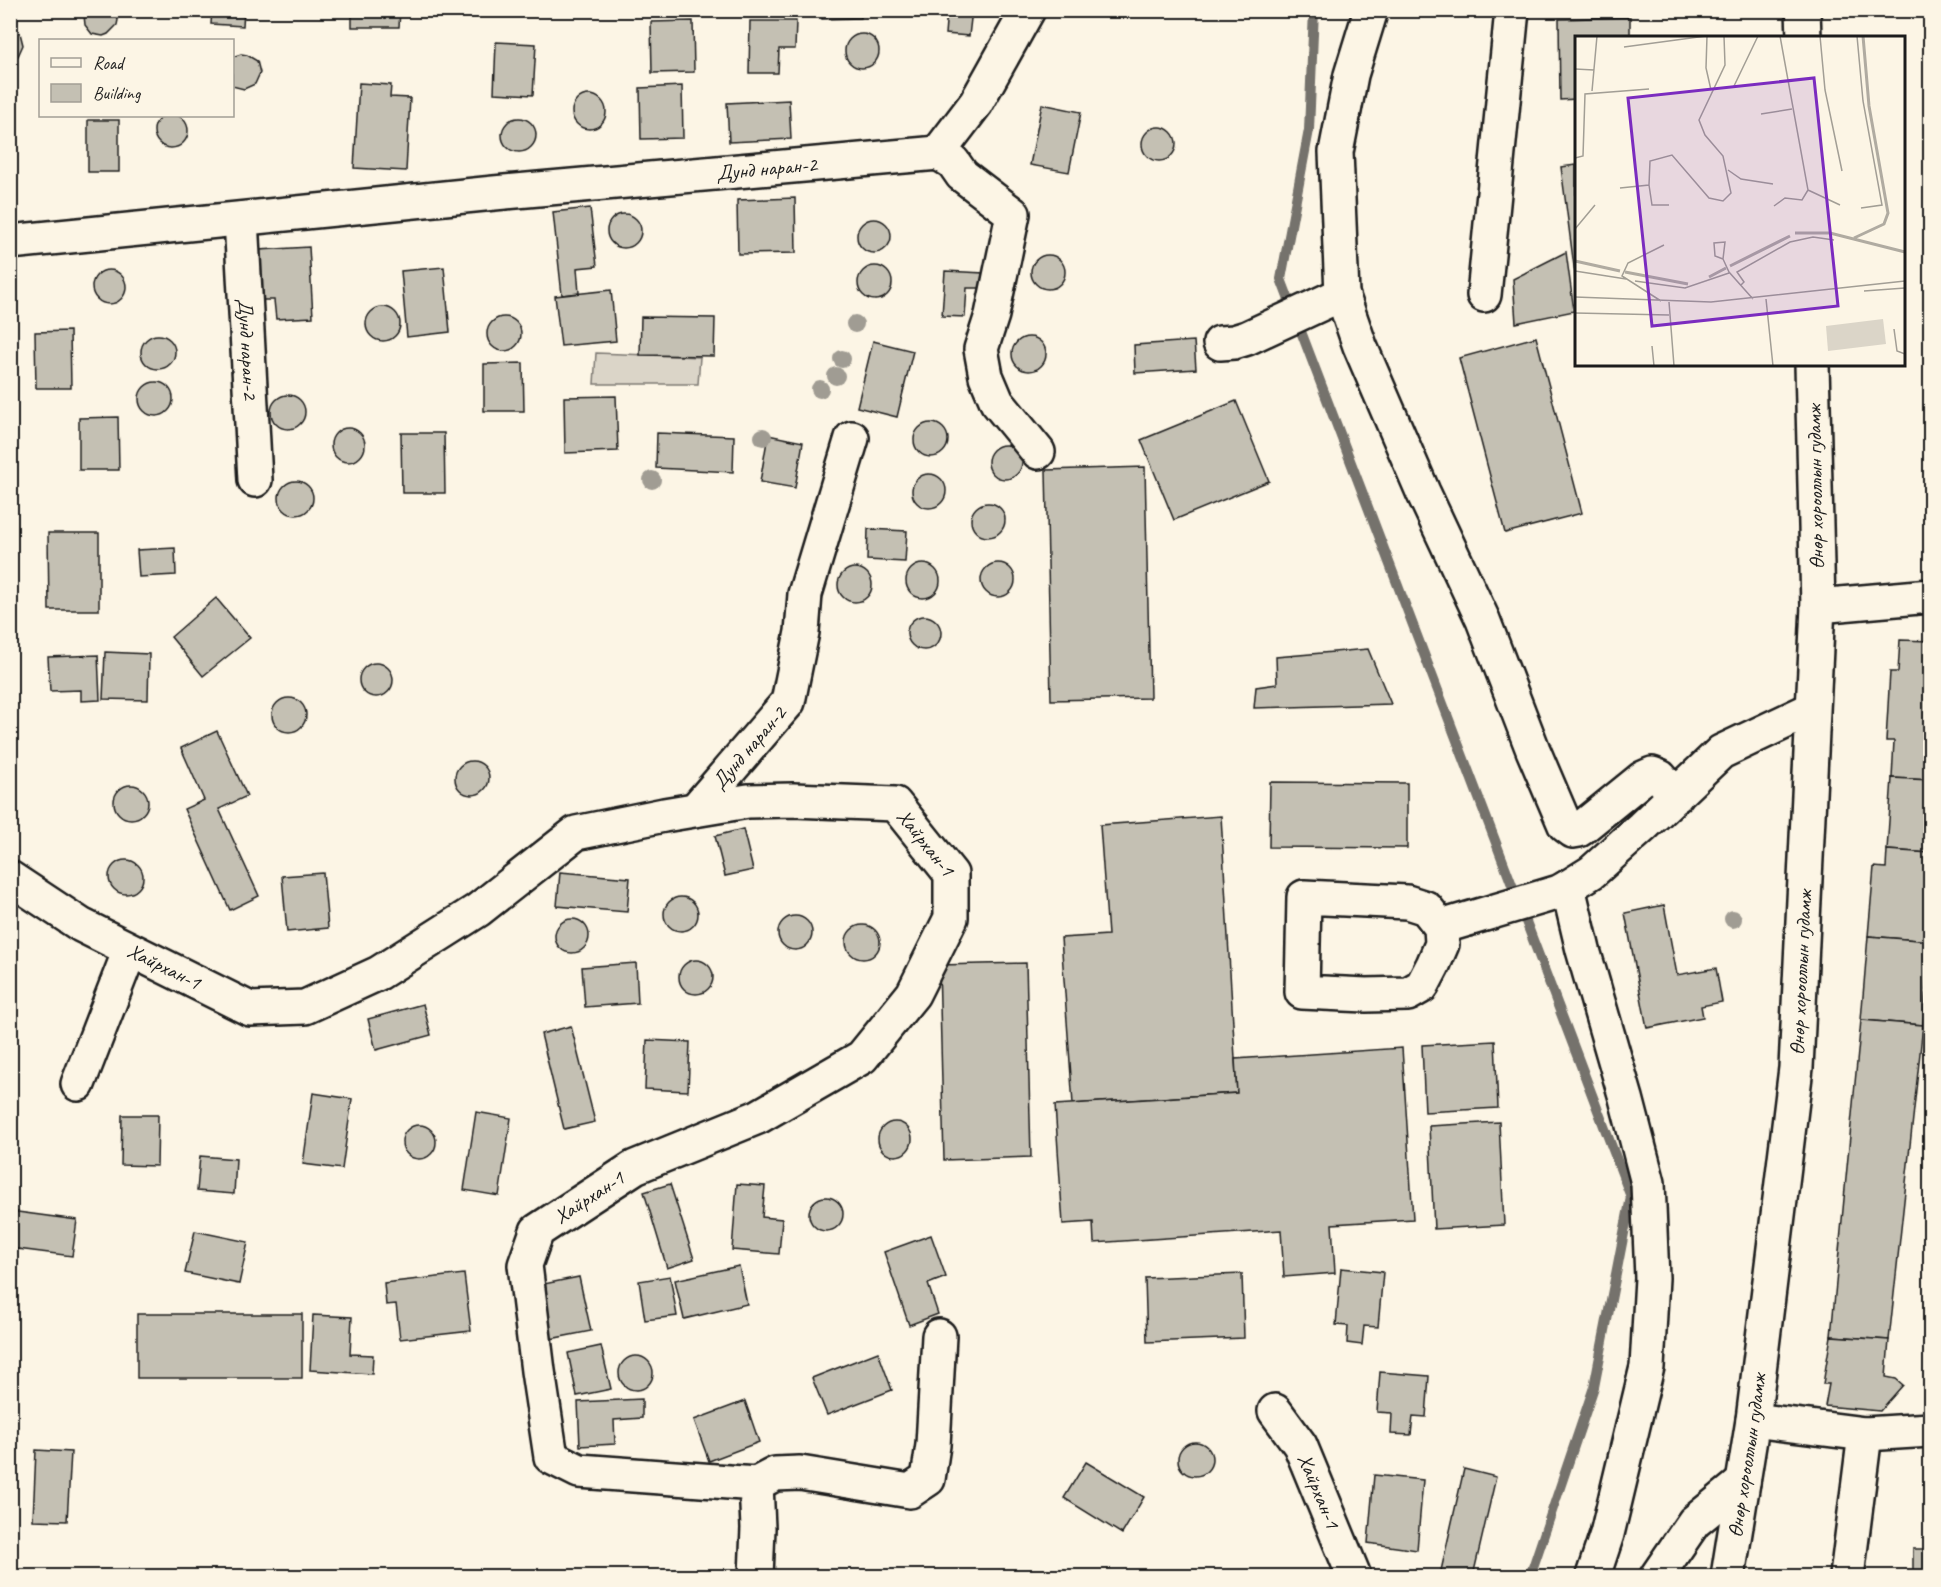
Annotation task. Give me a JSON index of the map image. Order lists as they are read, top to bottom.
{
  "streets": {
    "street": ["Дунд наран-2", "Өнөр хорооллын гудамж", "Хайрхан-1"]
  },
  "crossings": [
    ["Дунд наран-2", "Хайрхан-1"]
  ],
  "legend": ["Road", "Building"]
}
